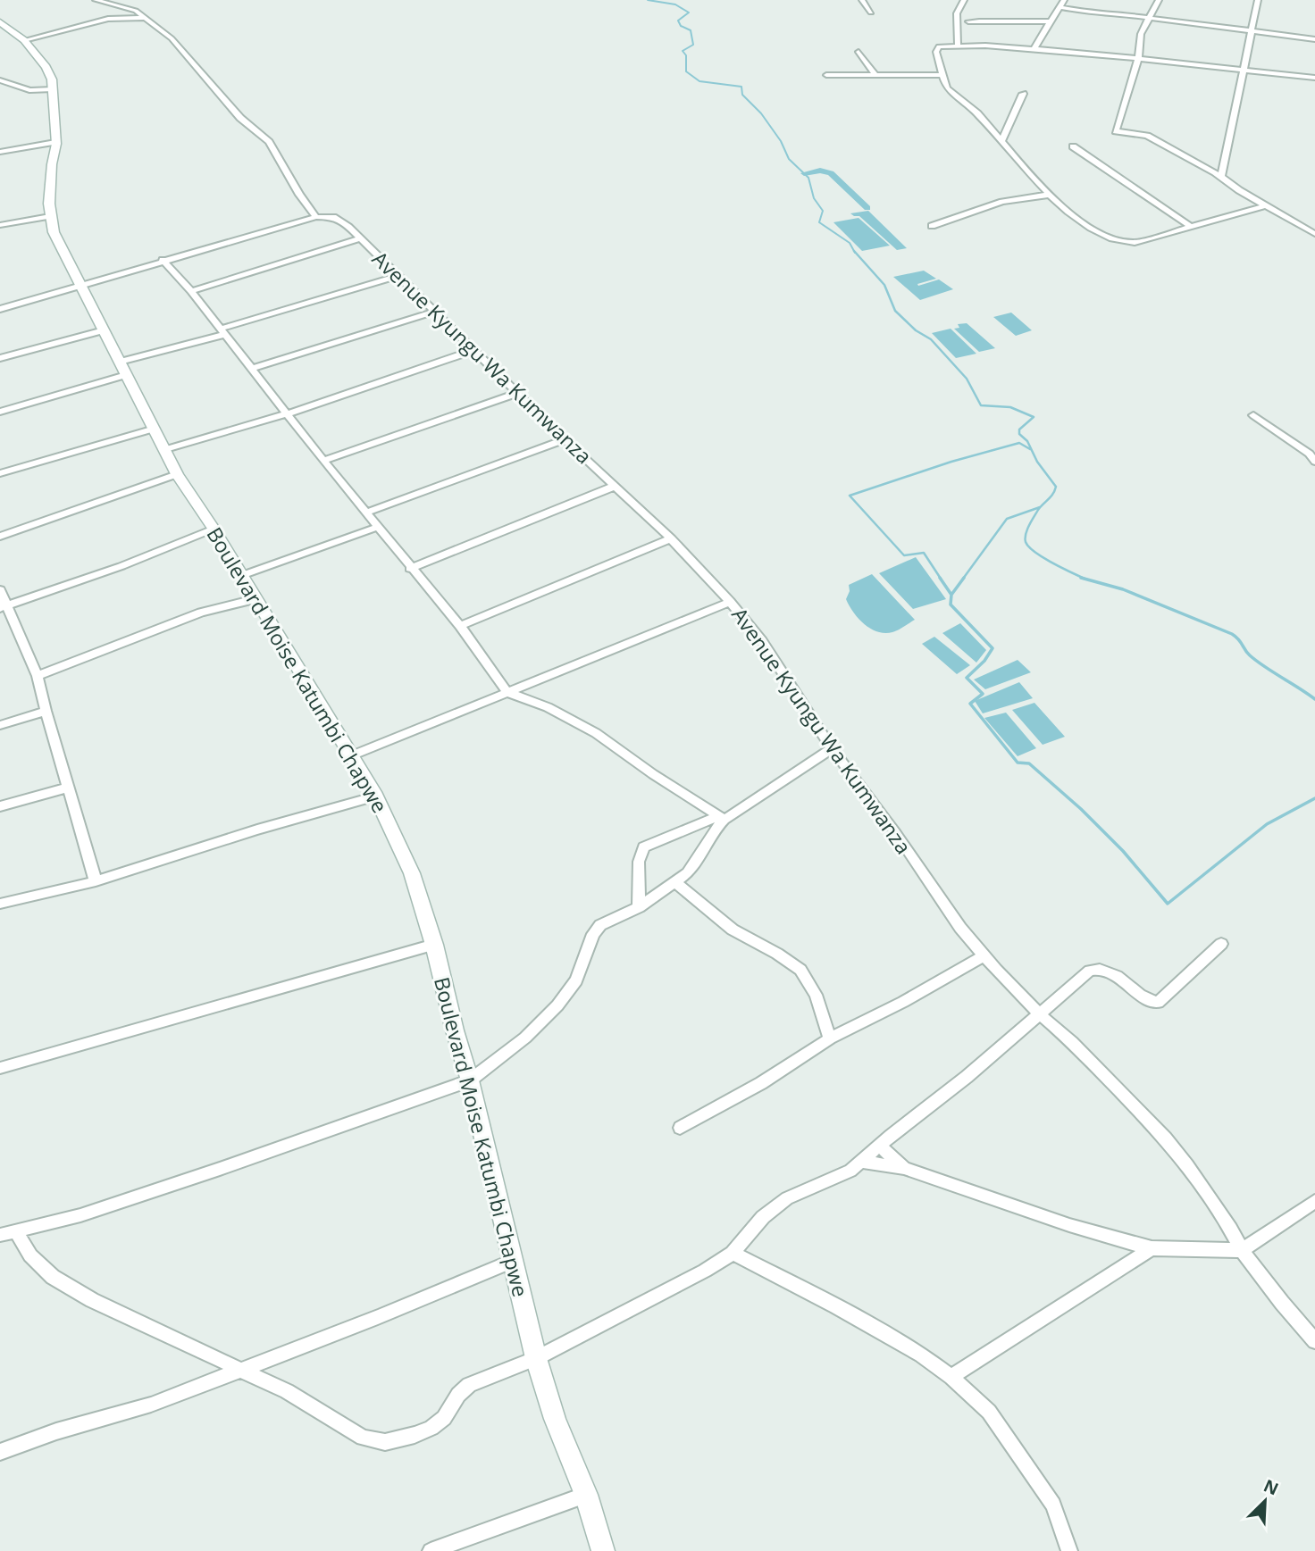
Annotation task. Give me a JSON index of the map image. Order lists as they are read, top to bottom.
{
  "streets": {
    "street": ["Avenue Kyungu Wa Kumwanza", "Boulevard Moise Katumbi Chapwe"]
  },
  "north": "top right"
}
